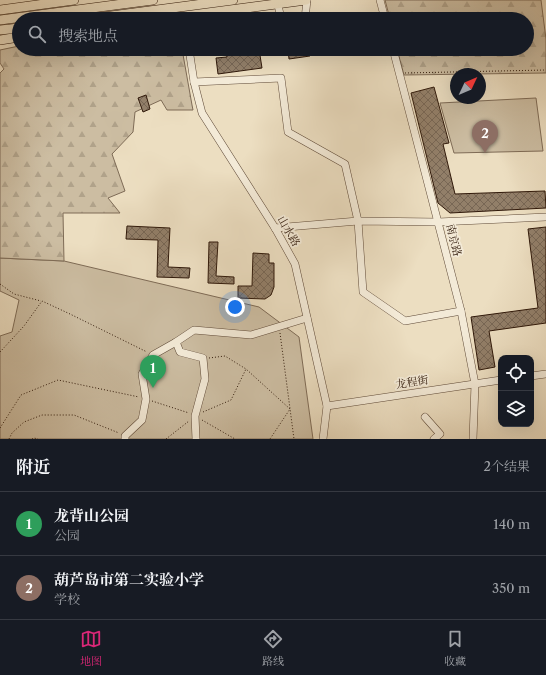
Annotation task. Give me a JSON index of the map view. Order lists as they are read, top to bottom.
{
  "streets": {
    "street": ["山水路", "南京路", "龙程街"]
  },
  "crossings": [
    ["山水路", "龙程街"],
    ["南京路", "龙程街"]
  ],
  "north": "top right",
  "page": {
    "search": "搜索地点",
    "pins": ["2", "1"],
    "heading": ["附近", "2个结果"],
    "list": [
      {
        "mark": "1",
        "name": "龙背山公园",
        "note": "公园",
        "value": "140 m"
      },
      {
        "mark": "2",
        "name": "葫芦岛市第二实验小学",
        "note": "学校",
        "value": "350 m"
      }
    ],
    "nav": ["地图", "路线", "收藏"]
  }
}
